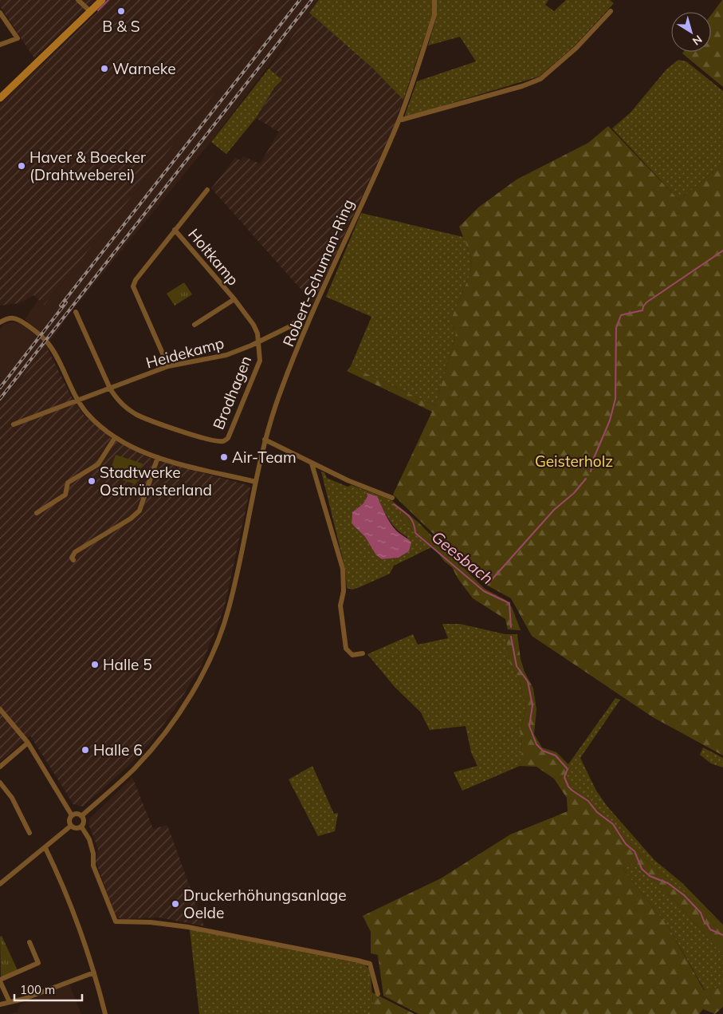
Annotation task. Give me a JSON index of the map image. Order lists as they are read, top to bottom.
{
  "streets": {
    "street": [
      "Holtkamp",
      "Robert-Schuman-Ring",
      "Heidekamp",
      "Brodhagen"
    ]
  },
  "crossings": [
    ["Holtkamp", "Heidekamp"],
    ["Holtkamp", "Brodhagen"],
    ["Heidekamp", "Brodhagen"]
  ],
  "water": ["Geesbach"],
  "parks": ["Geisterholz"],
  "places": [
    "B & S",
    "Warneke",
    "Haver & Boecker (Drahtweberei)",
    "Air-Team",
    "Stadtwerke Ostmünsterland",
    "Halle 5",
    "Halle 6",
    "Druckerhöhungsanlage Oelde"
  ],
  "scale_bar": "100 m",
  "north": "bottom right"
}
